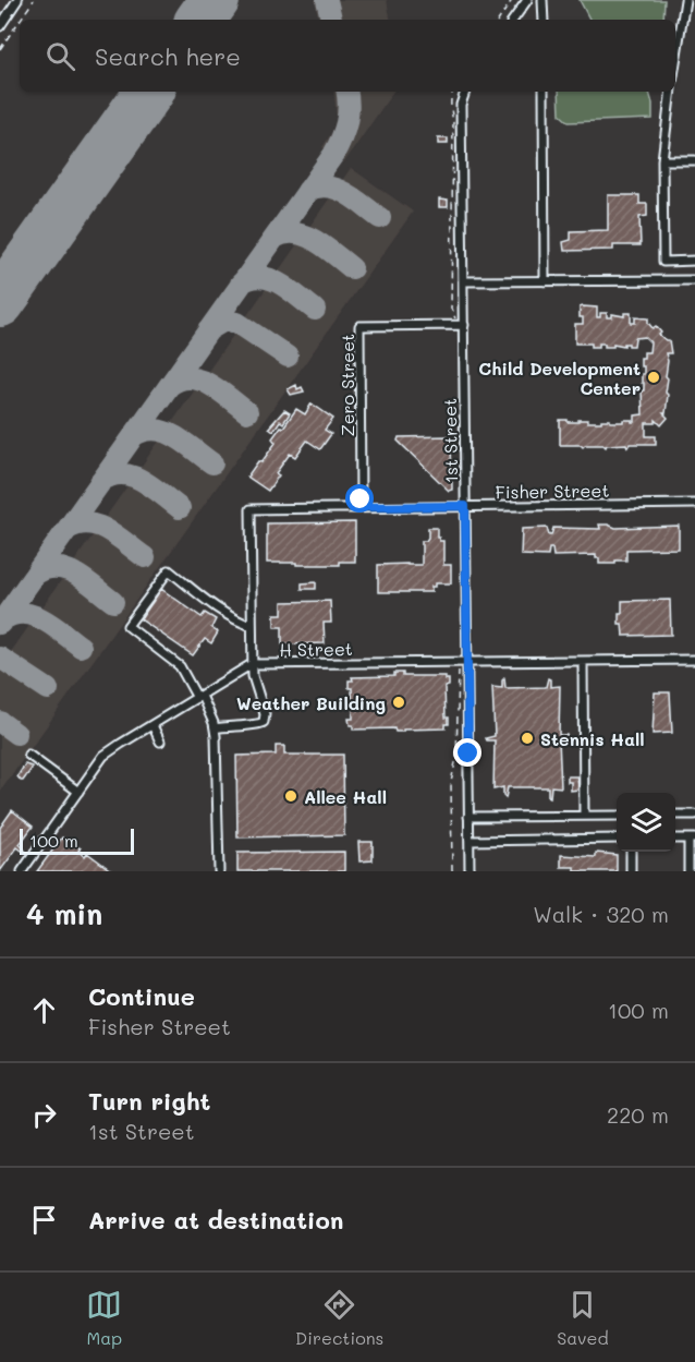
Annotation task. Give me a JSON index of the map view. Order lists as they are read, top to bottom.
{
  "streets": {
    "street": [
      "Zero Street",
      "1st Street",
      "Fisher Street",
      "H Street"
    ]
  },
  "crossings": [
    ["Zero Street", "1st Street"],
    ["Zero Street", "Fisher Street"],
    ["1st Street", "Fisher Street"],
    ["1st Street", "H Street"],
    ["Fisher Street", "H Street"]
  ],
  "places": [
    "Child Development Center",
    "Weather Building",
    "Stennis Hall",
    "Allee Hall"
  ],
  "scale_bar": "100 m",
  "page": {
    "search": "Search here",
    "scale": "100 m",
    "heading": ["4 min", "Walk · 320 m"],
    "list": [
      ["Continue", "Fisher Street", "100 m"],
      ["Turn right", "1st Street", "220 m"],
      "Arrive at destination"
    ],
    "nav": ["Map", "Directions", "Saved"]
  }
}
